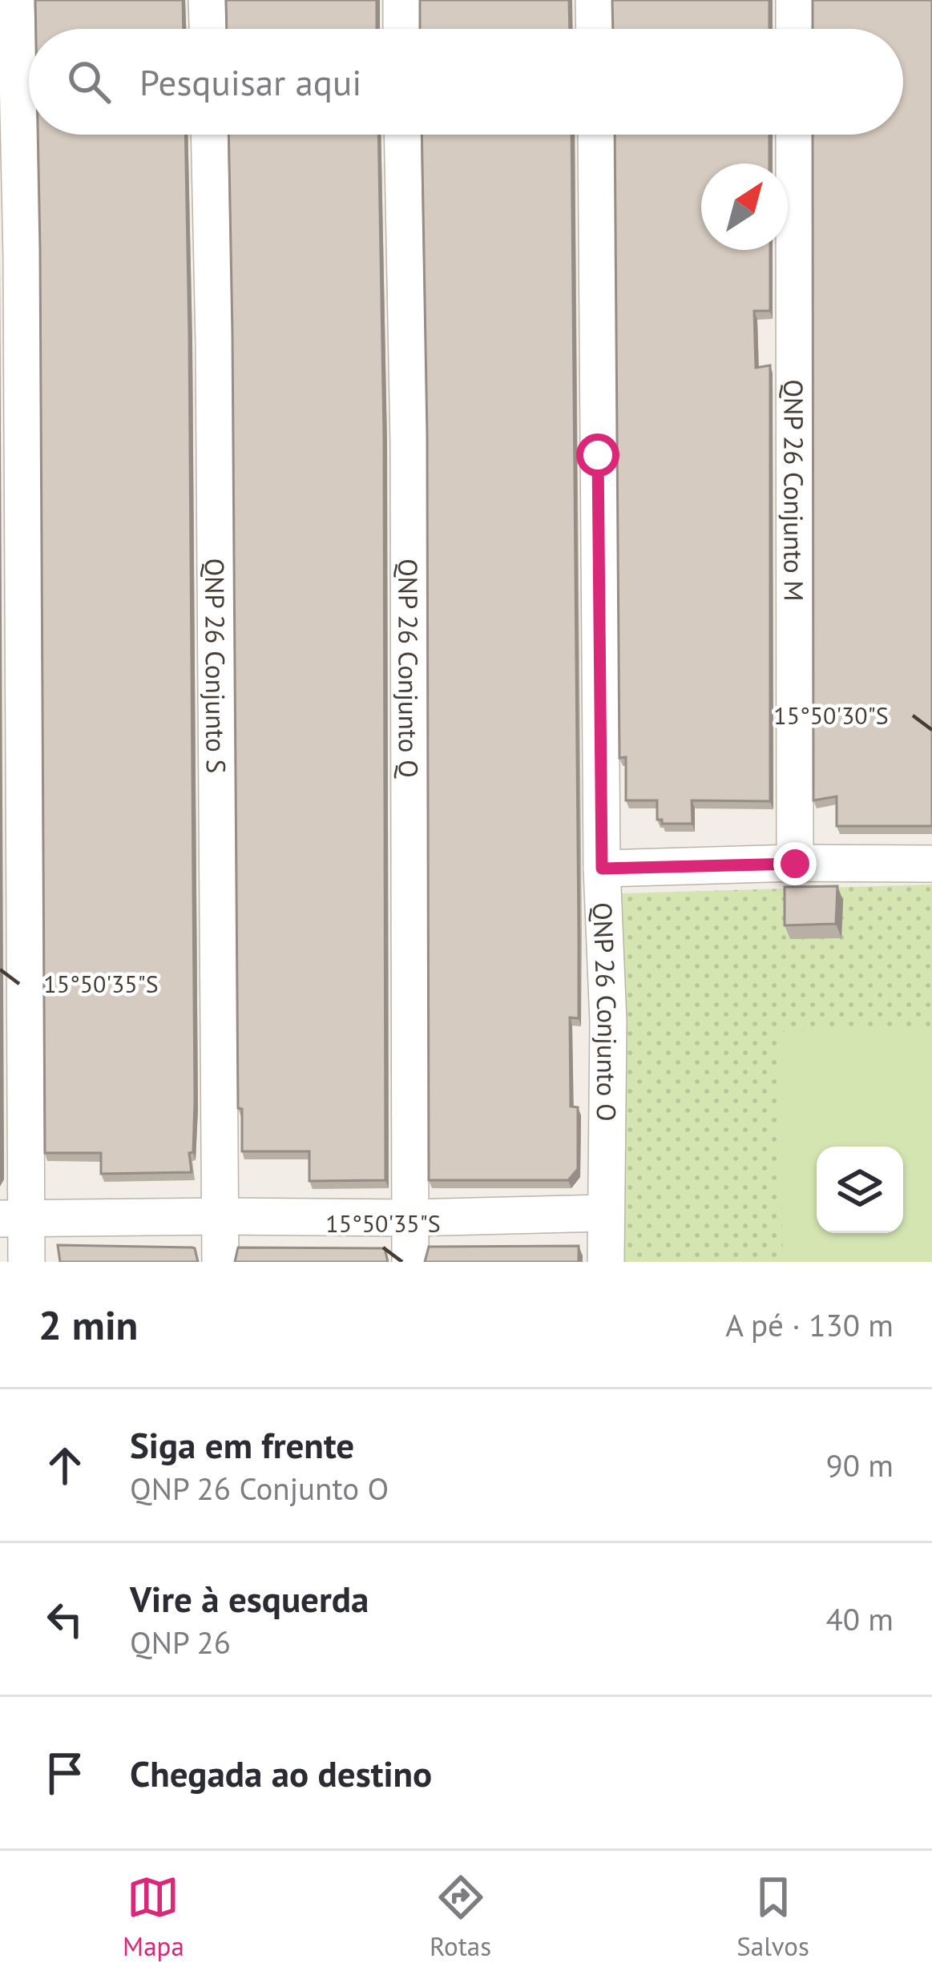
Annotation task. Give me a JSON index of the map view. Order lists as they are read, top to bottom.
{
  "streets": {
    "street": [
      "QNP 26 Conjunto M",
      "QNP 26 Conjunto S",
      "QNP 26 Conjunto Q",
      "QNP 26 Conjunto O"
    ]
  },
  "north": "top right",
  "page": {
    "search": "Pesquisar aqui",
    "heading": ["2 min", "A pé · 130 m"],
    "list": [
      ["Siga em frente", "QNP 26 Conjunto O", "90 m"],
      ["Vire à esquerda", "QNP 26", "40 m"],
      "Chegada ao destino"
    ],
    "nav": ["Mapa", "Rotas", "Salvos"]
  },
  "coordinates": ["15°50'30\"S", "15°50'35\"S"]
}
